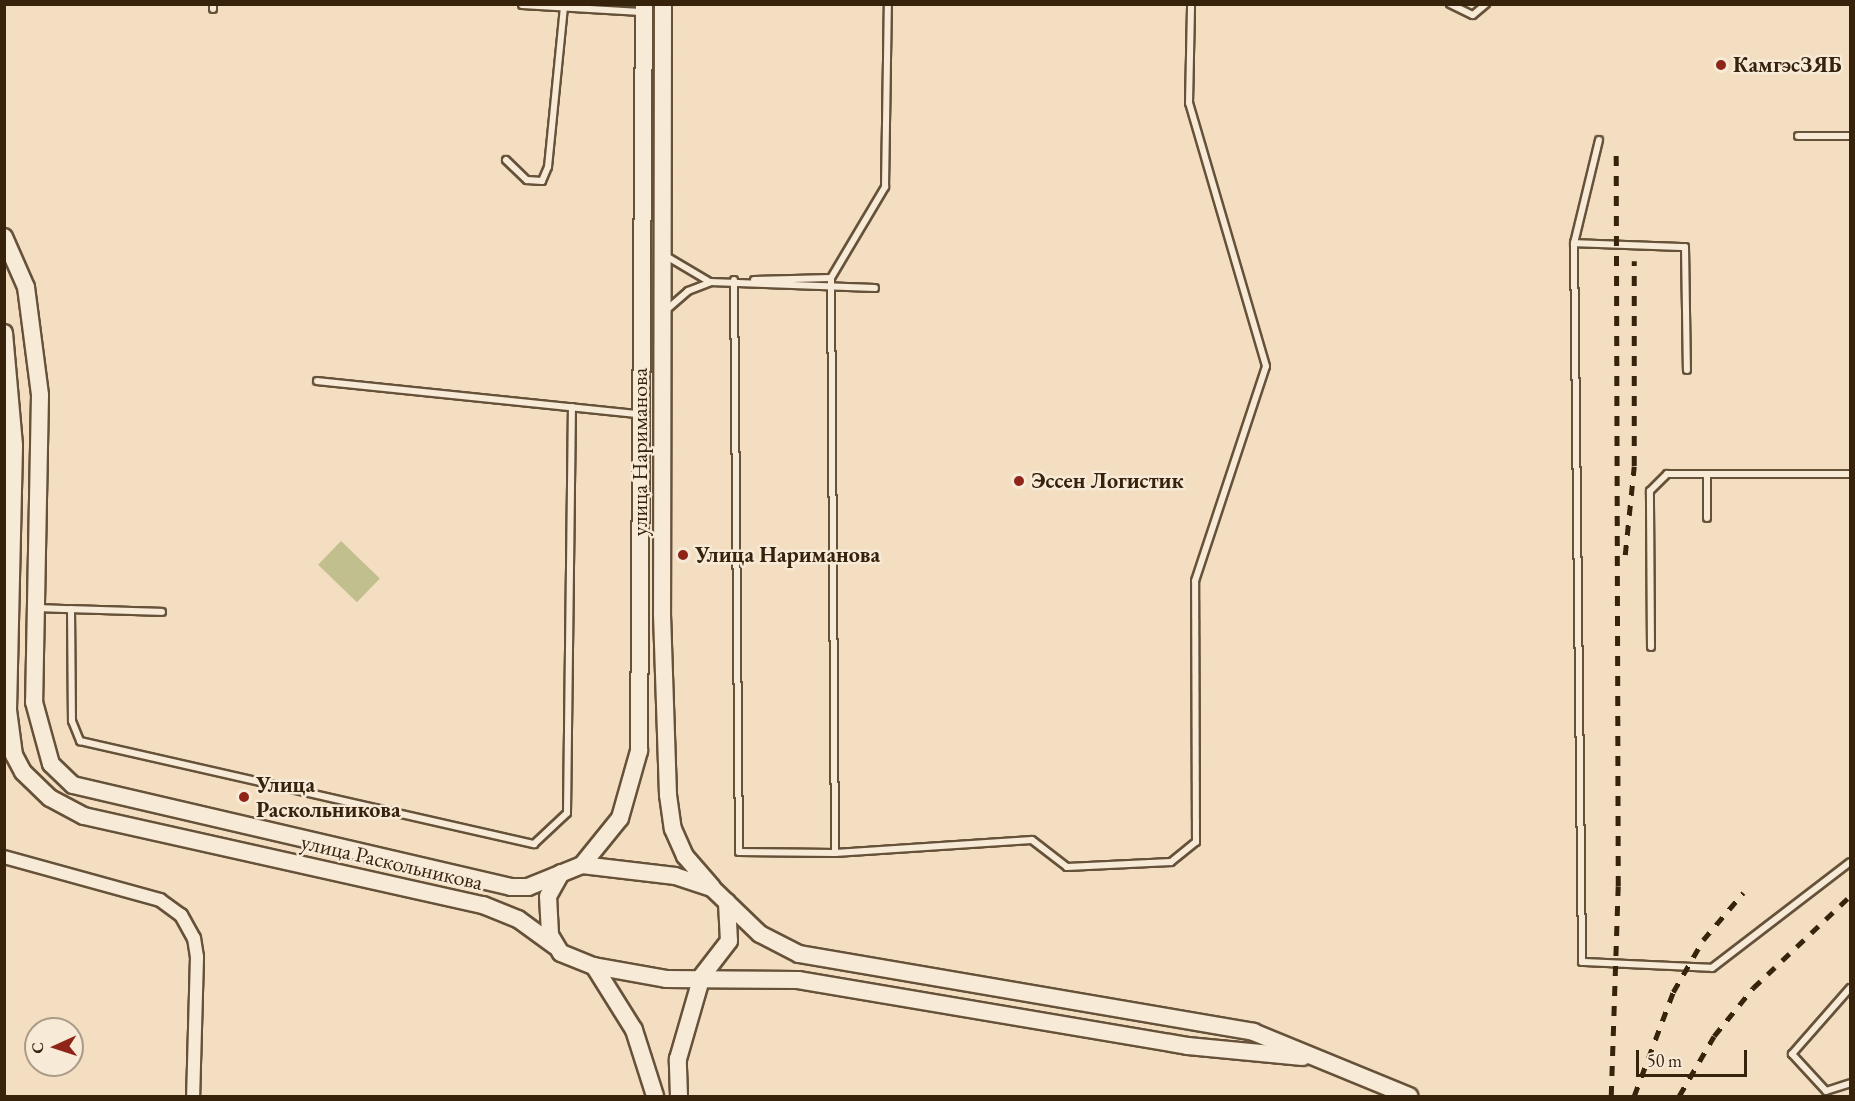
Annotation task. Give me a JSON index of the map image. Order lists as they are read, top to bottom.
{
  "streets": {
    "main road": ["улица Нариманова", "улица Раскольникова"]
  },
  "crossings": [
    ["улица Нариманова", "улица Раскольникова"]
  ],
  "places": [
    "КамгэсЗЯБ",
    "Эссен Логистик",
    "Улица Нариманова",
    "Улица Раскольникова"
  ],
  "scale_bar": "50 m",
  "north": "left"
}
